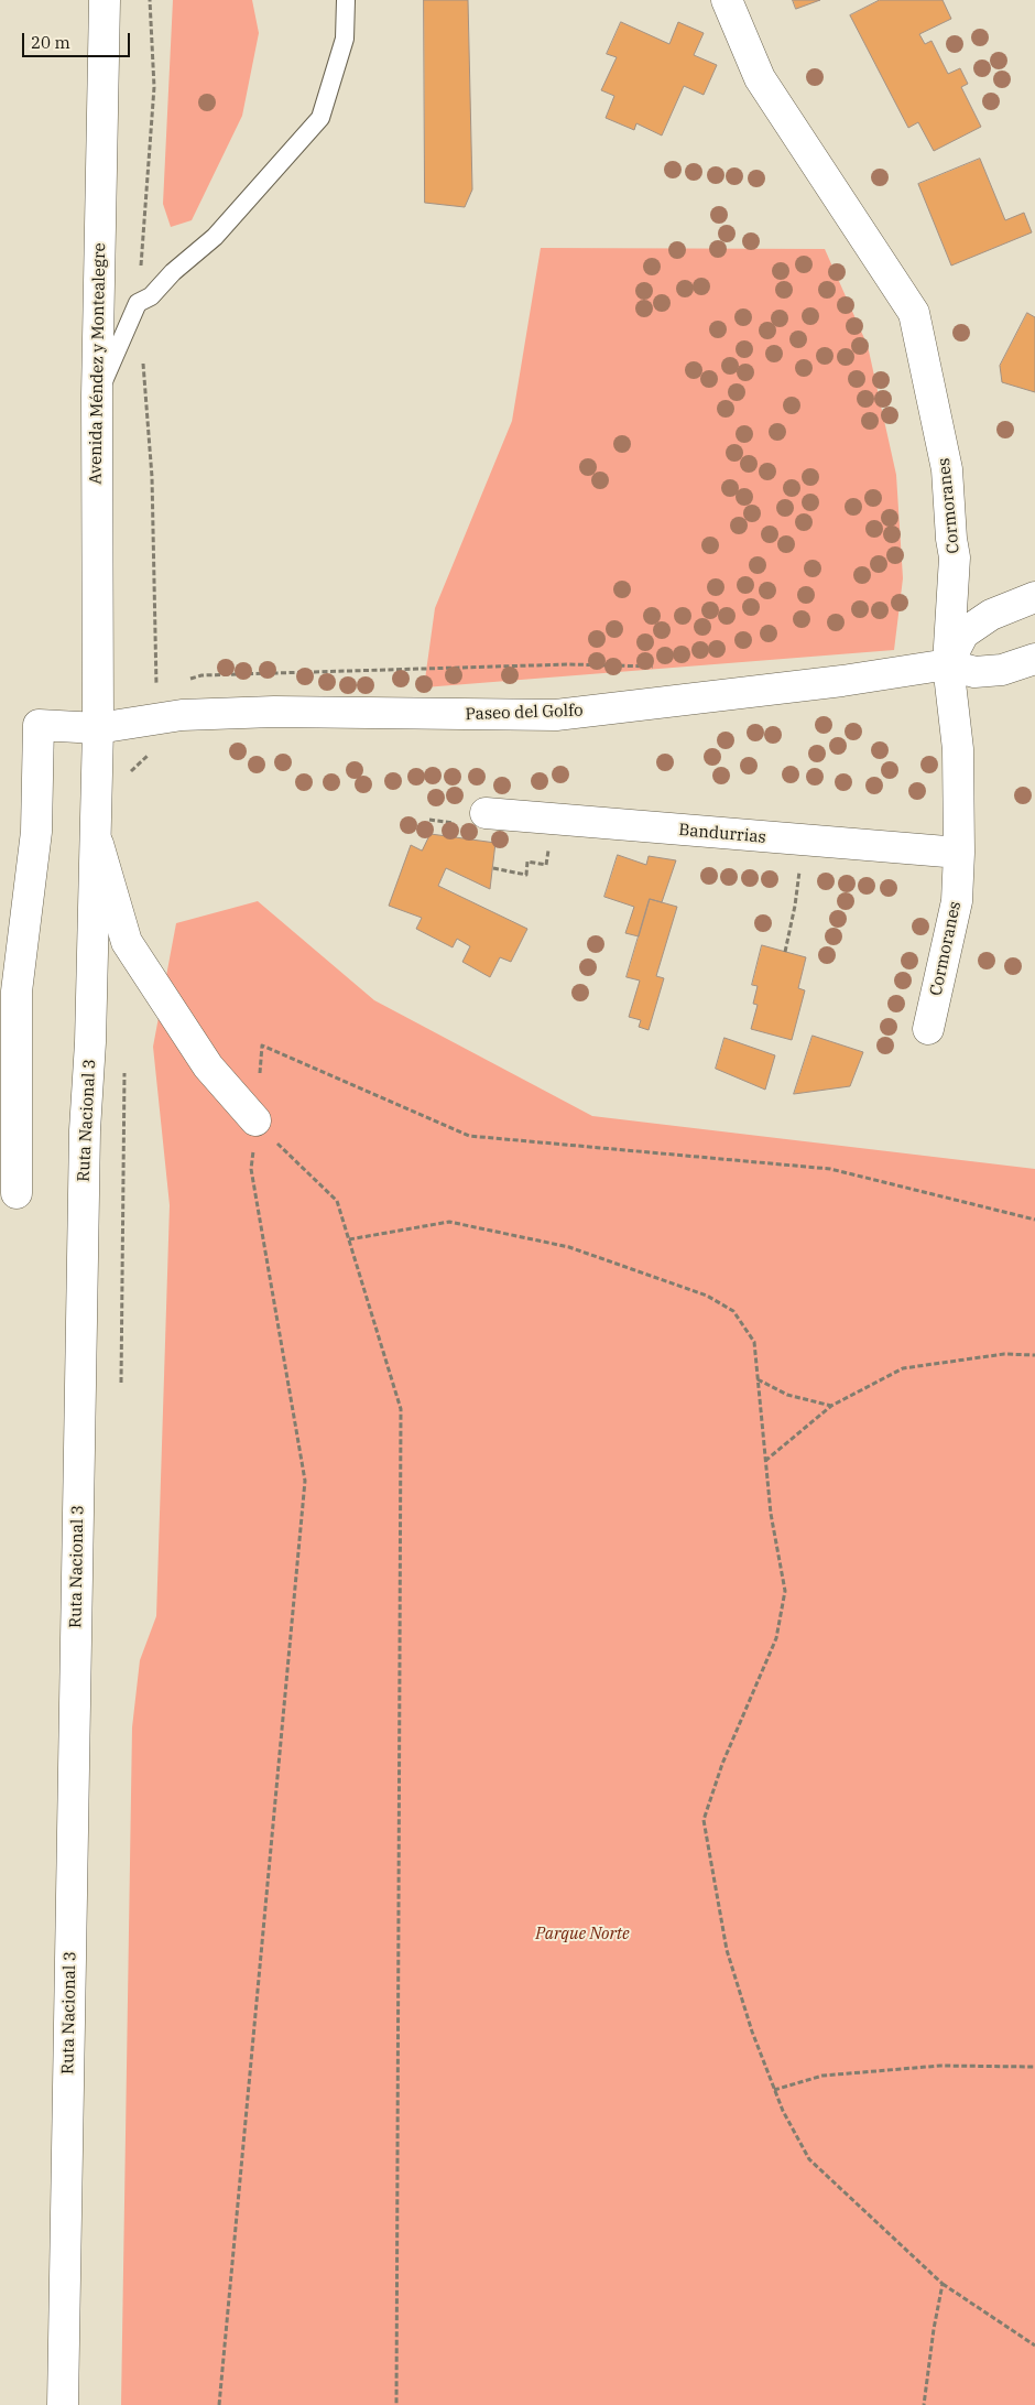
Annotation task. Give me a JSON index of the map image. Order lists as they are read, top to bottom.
{
  "streets": {
    "main road": [
      "Avenida Méndez y Montealegre",
      "Cormoranes",
      "Paseo del Golfo",
      "Bandurrias",
      "Ruta Nacional 3"
    ]
  },
  "crossings": [
    ["Avenida Méndez y Montealegre", "Paseo del Golfo"],
    ["Avenida Méndez y Montealegre", "Ruta Nacional 3"],
    ["Cormoranes", "Paseo del Golfo"],
    ["Cormoranes", "Bandurrias"],
    ["Paseo del Golfo", "Ruta Nacional 3"]
  ],
  "parks": ["Parque Norte"],
  "scale_bar": "20 m"
}
